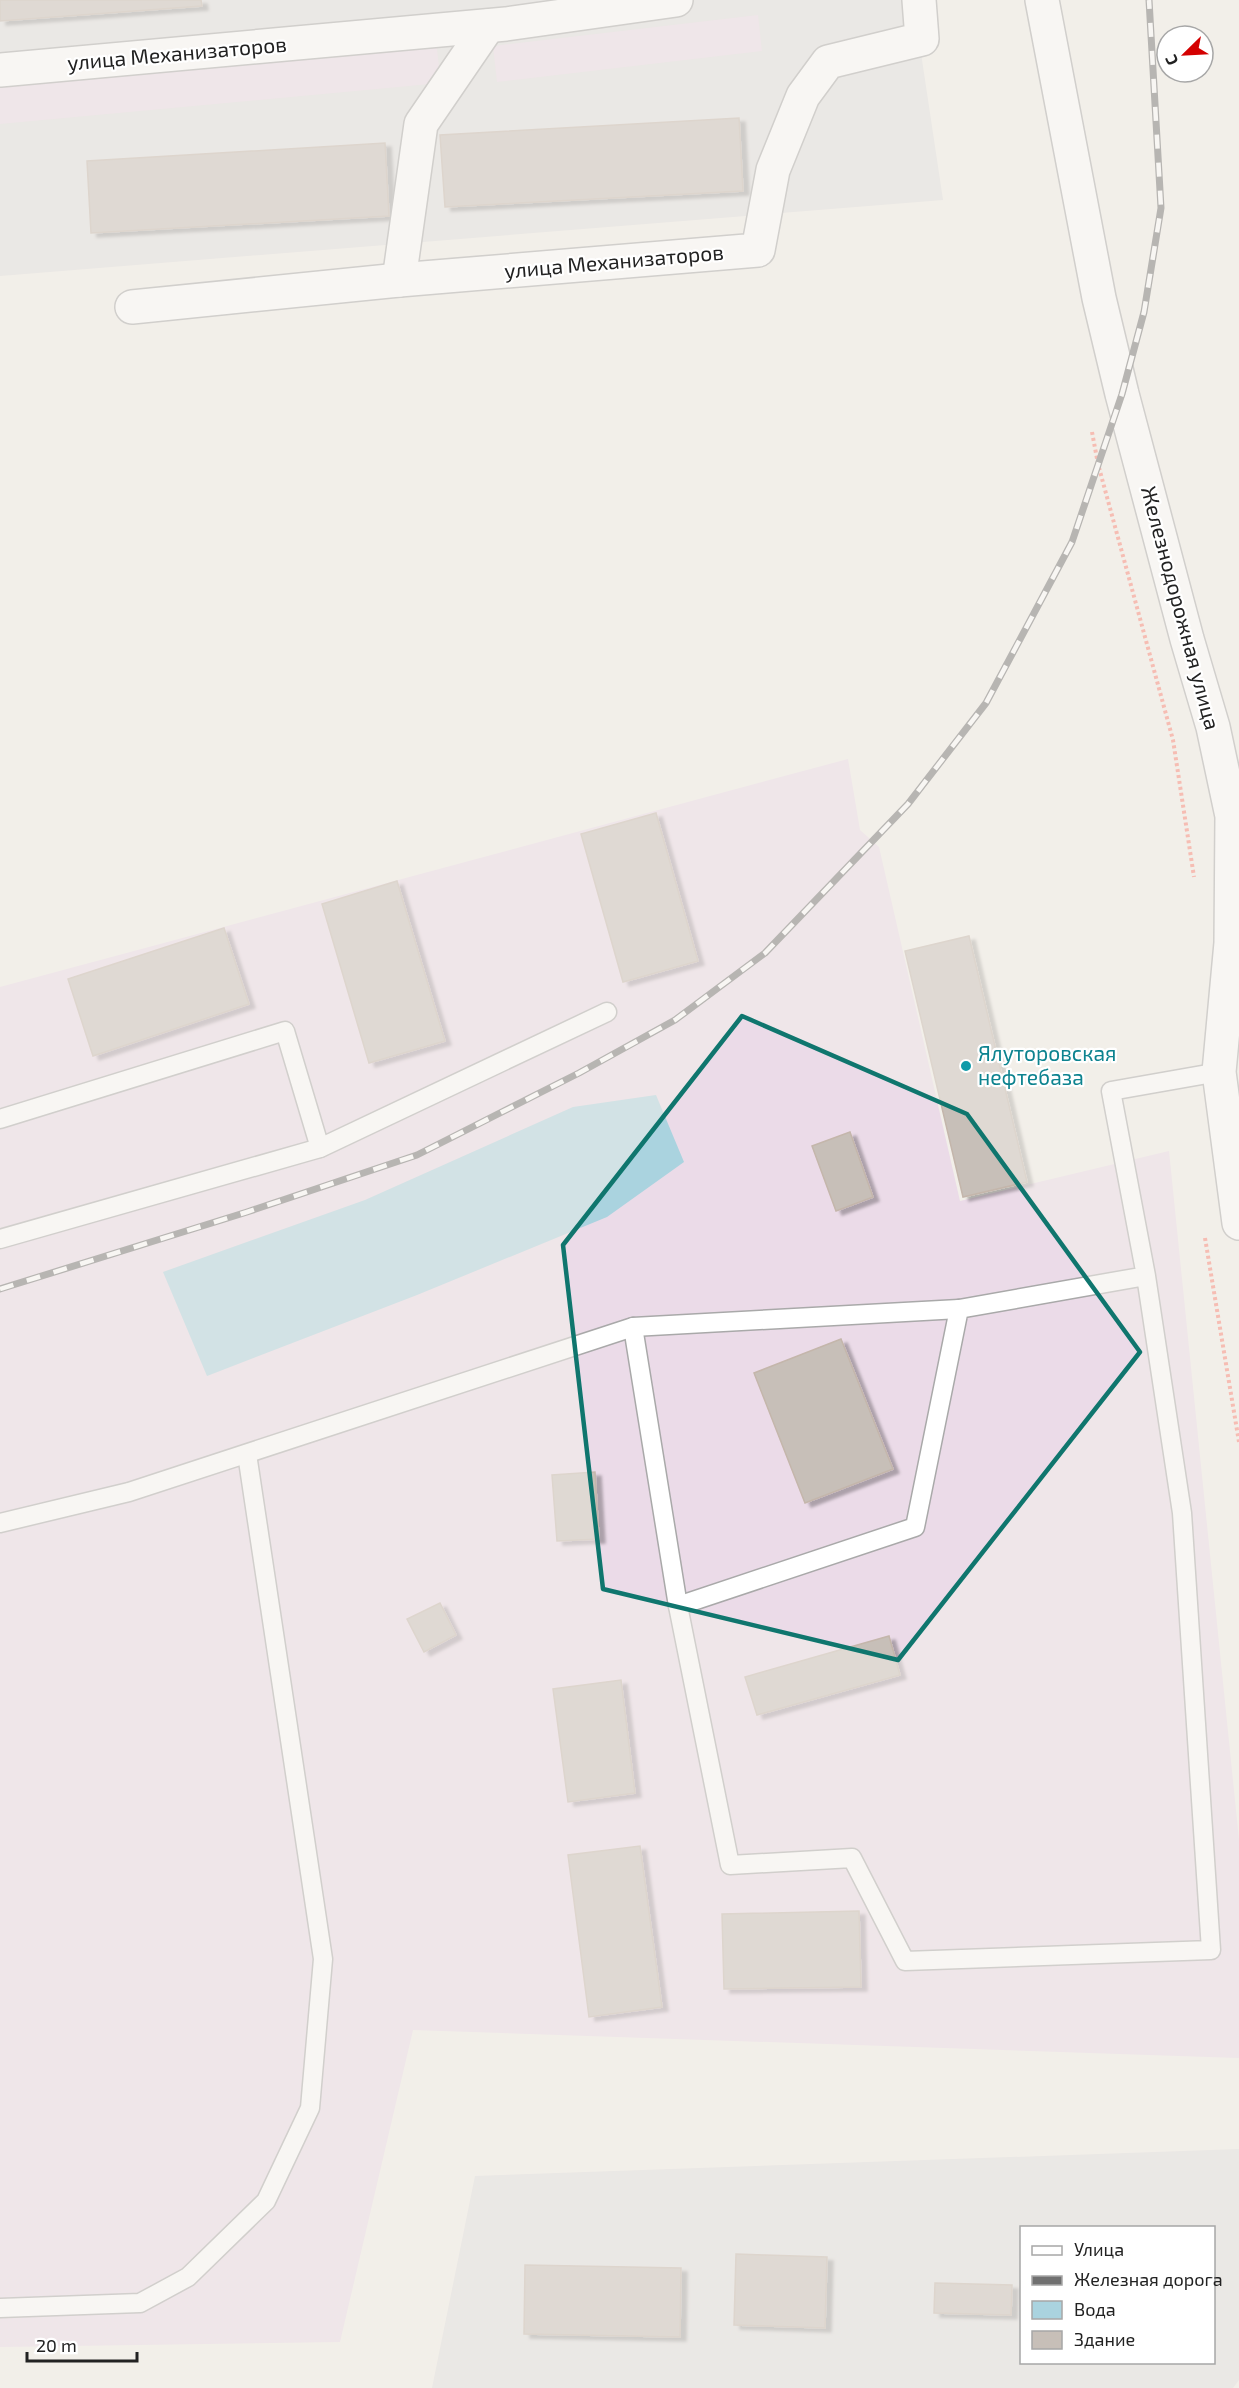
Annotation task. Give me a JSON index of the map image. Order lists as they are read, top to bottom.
{
  "streets": {
    "street": ["улица Механизаторов", "Железнодорожная улица"]
  },
  "places": ["Ялуторовская нефтебаза"],
  "legend": [
    "Улица",
    "Железная дорога",
    "Вода",
    "Здание"
  ],
  "scale_bar": "20 m",
  "north": "bottom left"
}
